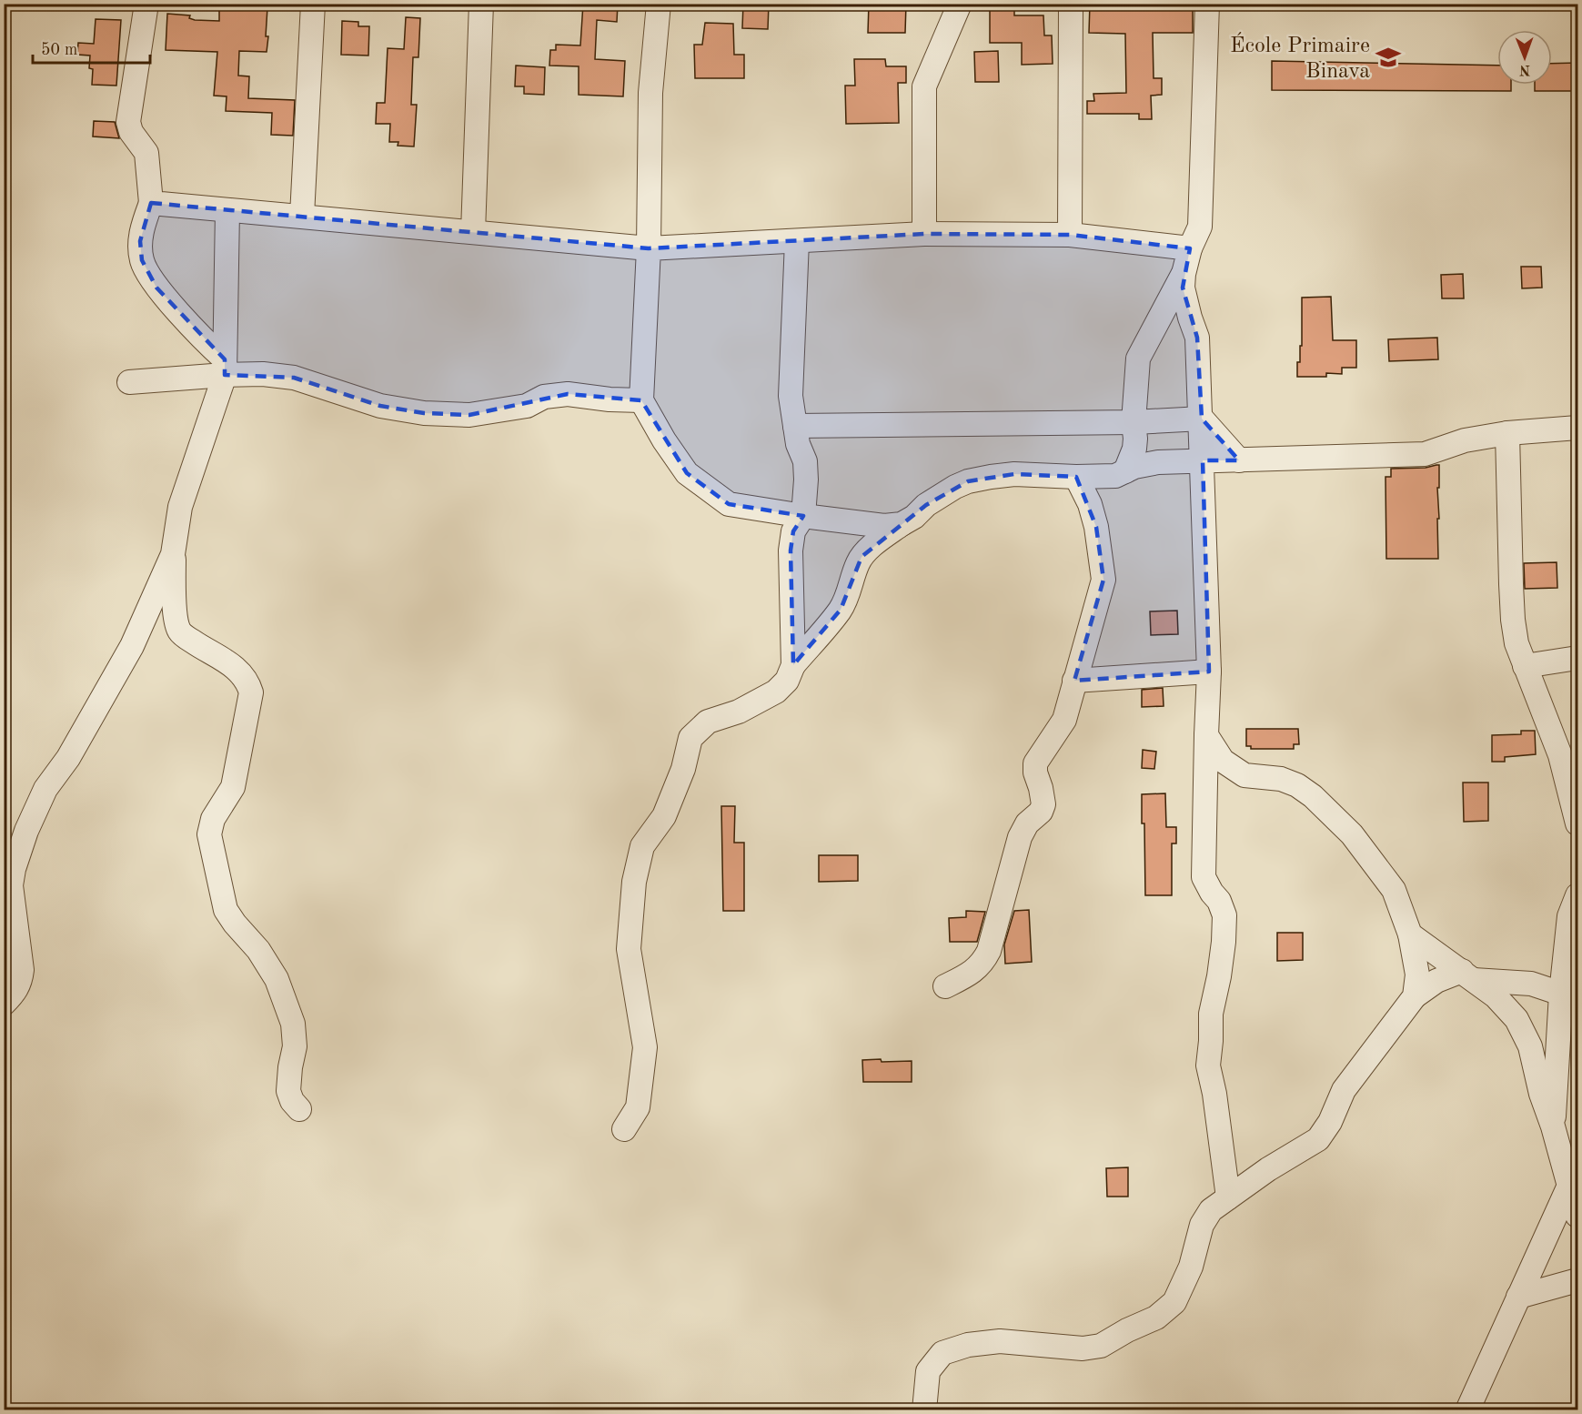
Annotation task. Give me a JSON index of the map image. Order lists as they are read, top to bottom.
{
  "places": {
    "school or university": ["École Primaire Binava"]
  },
  "scale_bar": "50 m",
  "north": "bottom"
}
